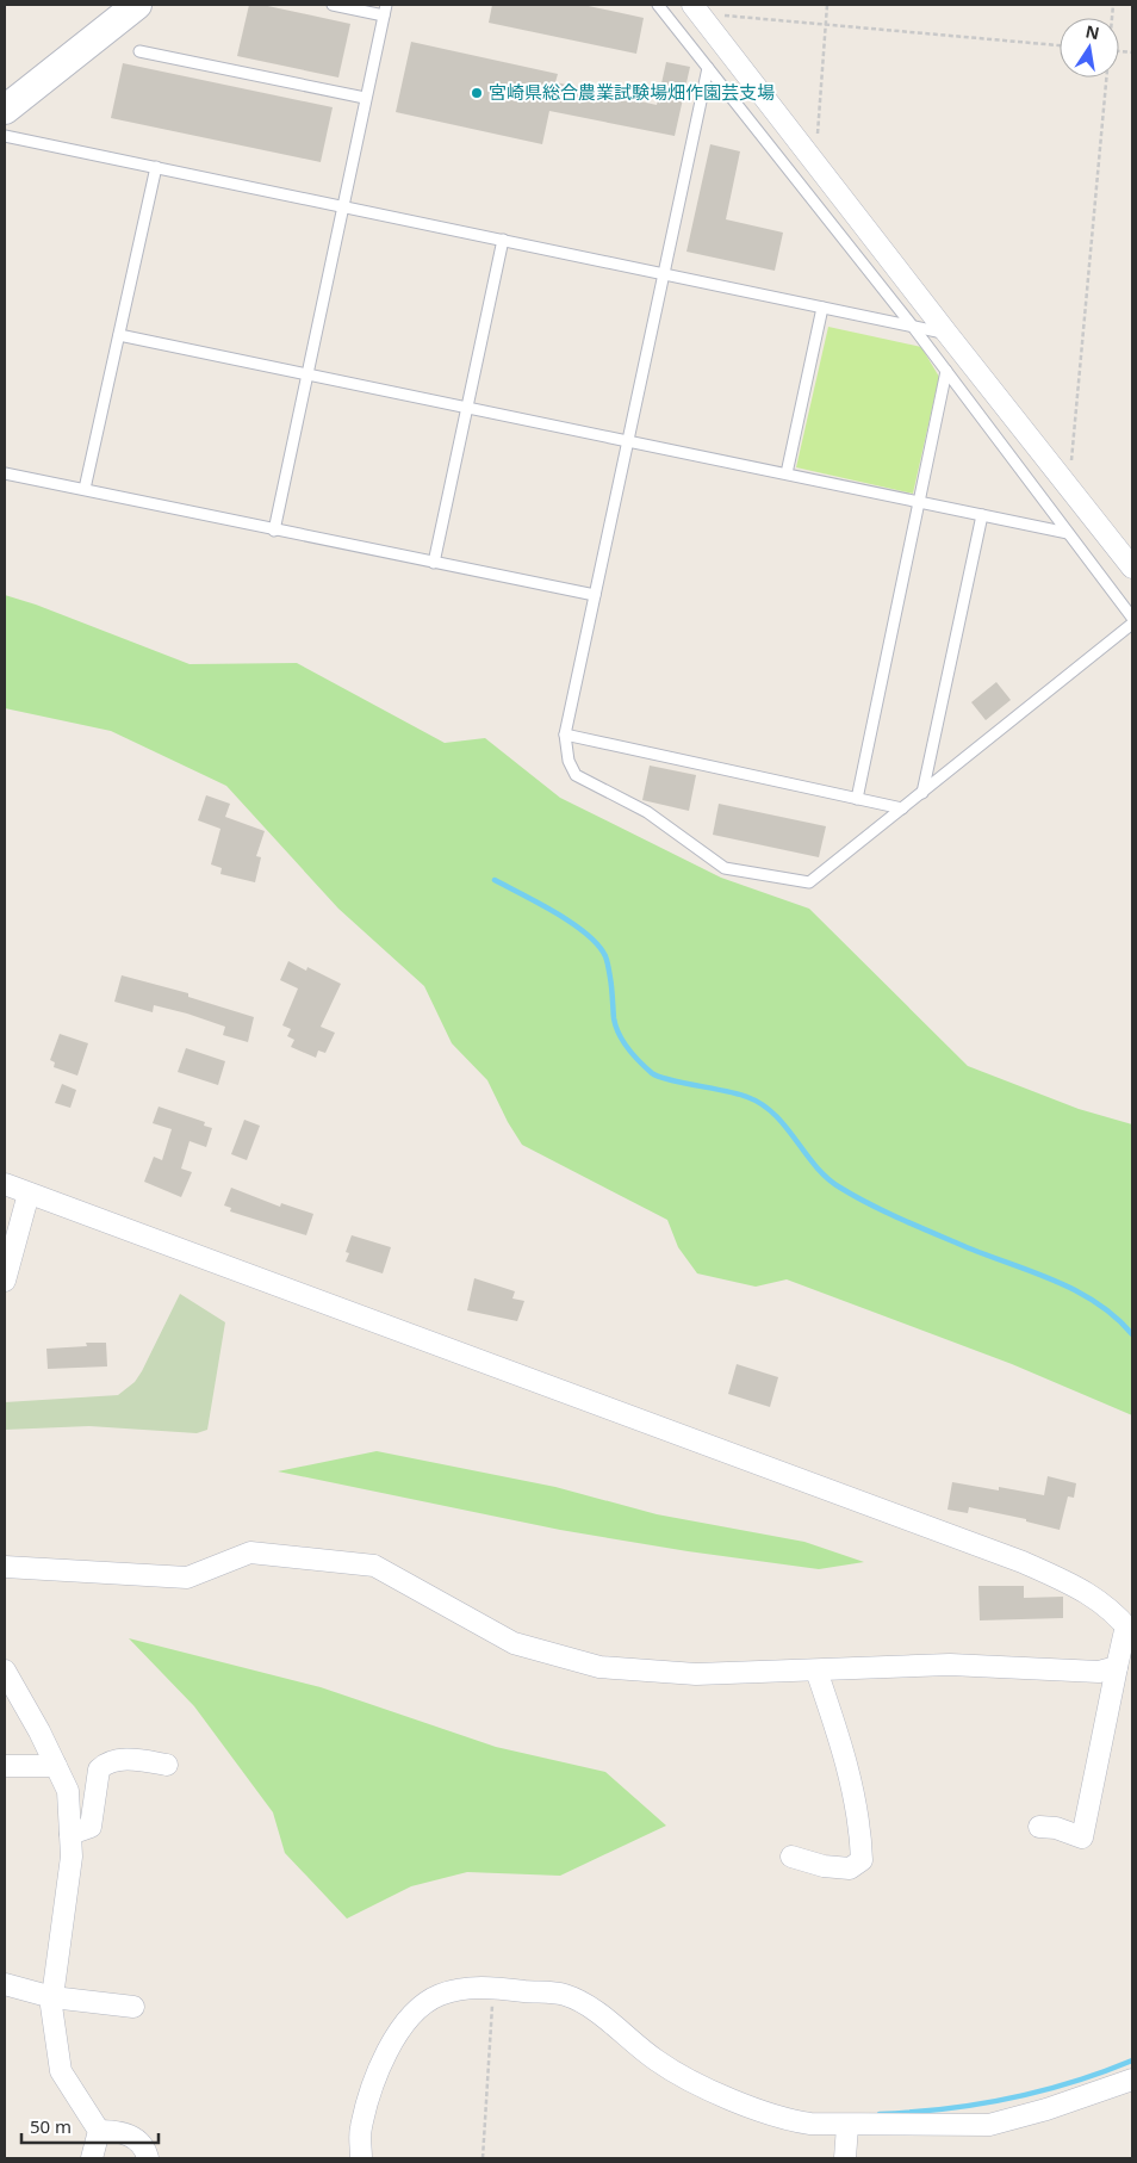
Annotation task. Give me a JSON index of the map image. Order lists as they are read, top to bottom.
{
  "places": ["宮崎県総合農業試験場畑作園芸支場"],
  "scale_bar": "50 m",
  "north": "top"
}
